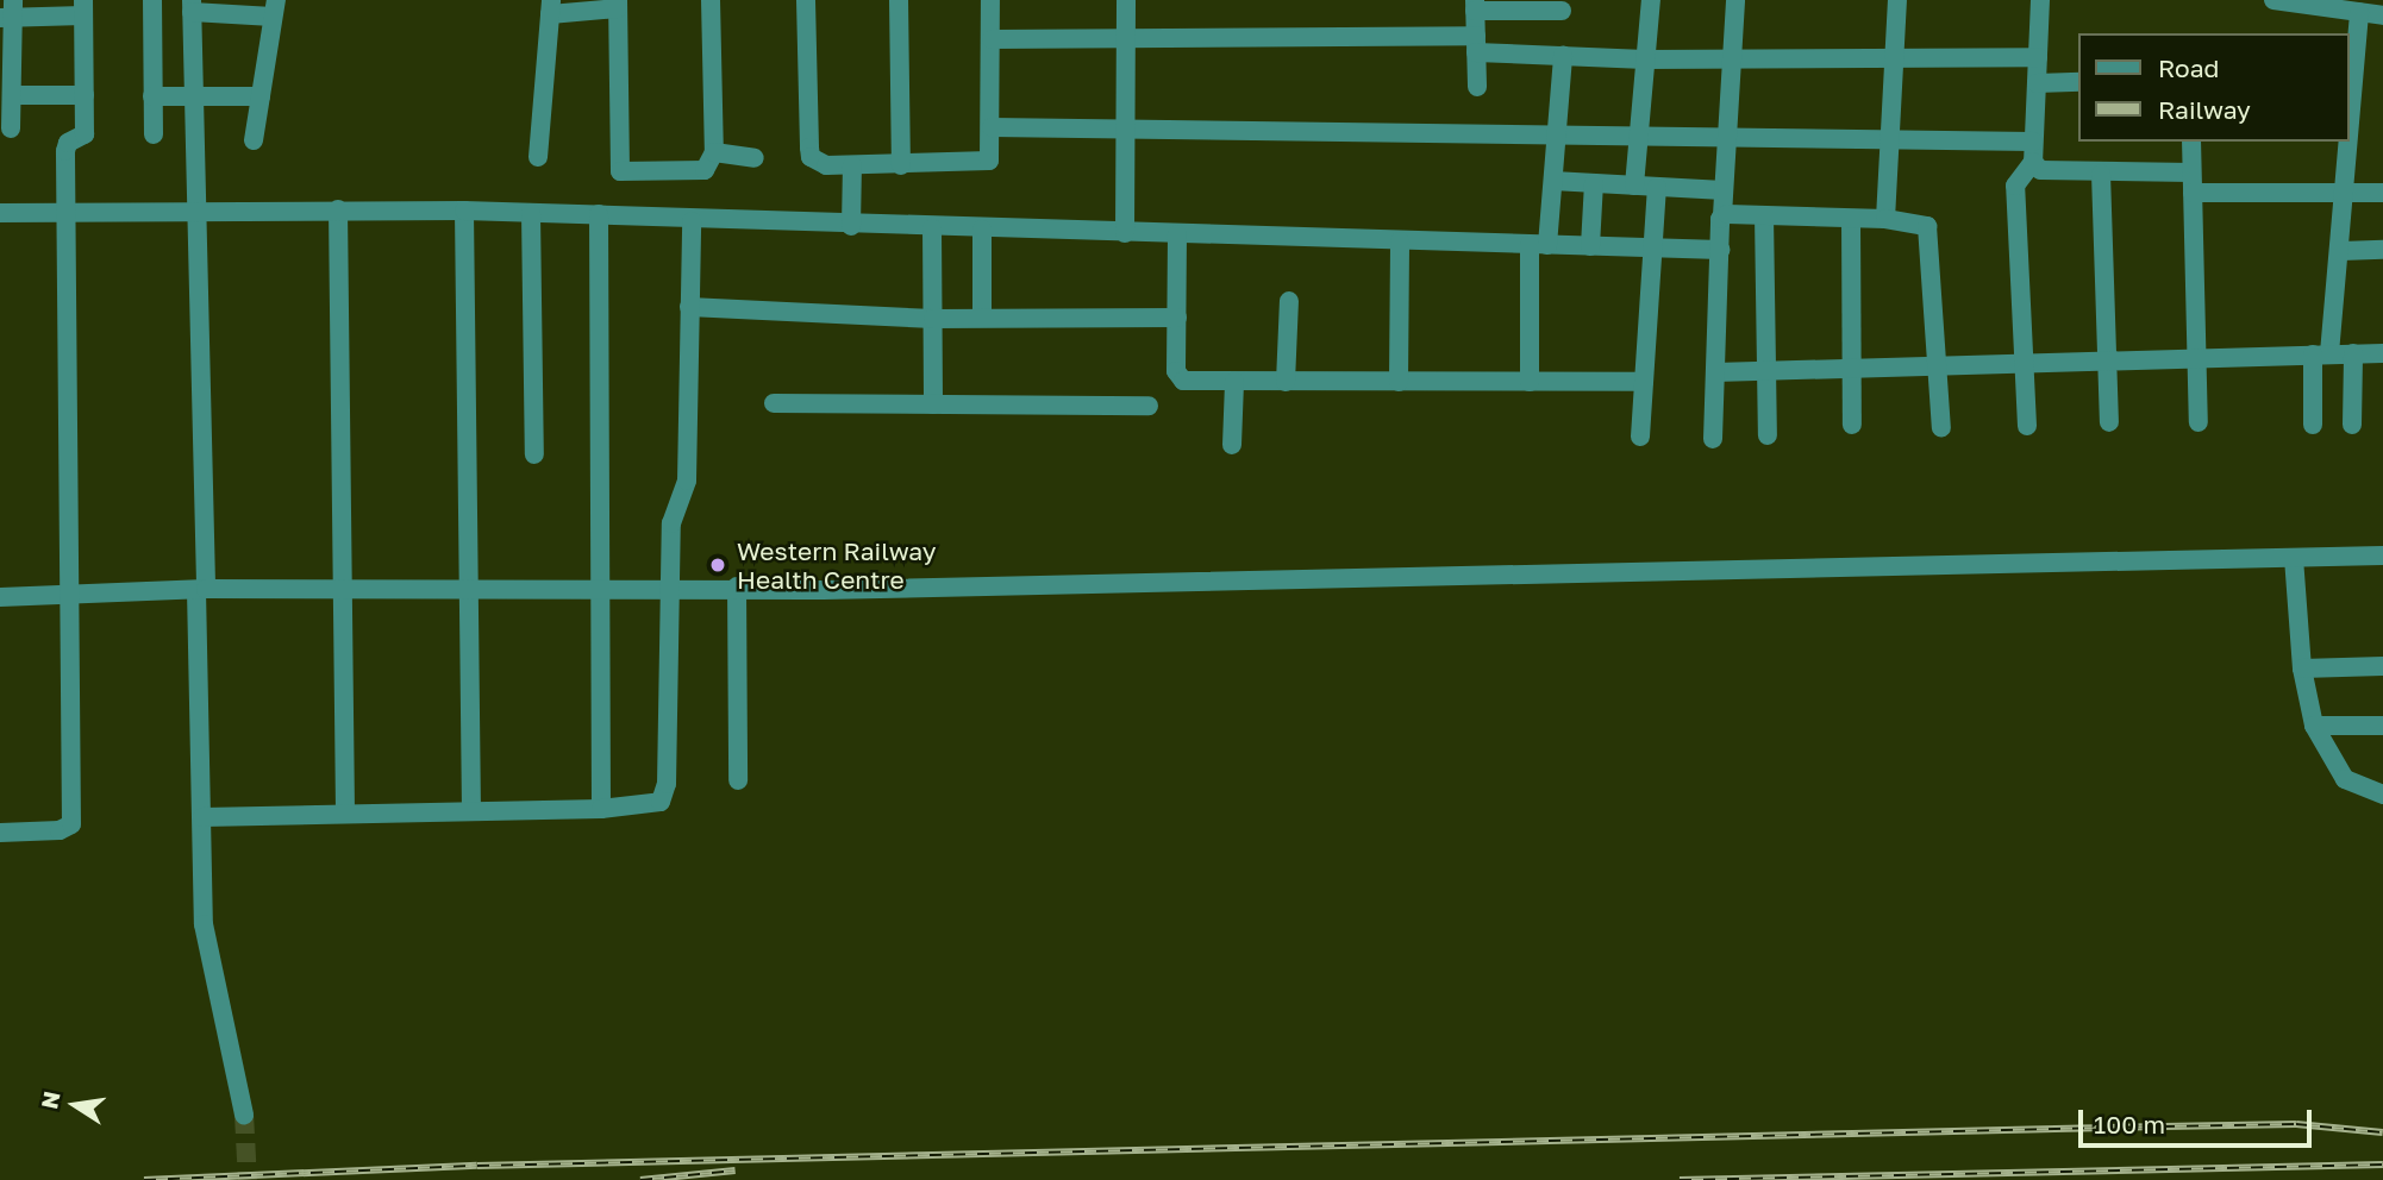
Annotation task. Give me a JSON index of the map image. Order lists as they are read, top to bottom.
{
  "places": ["Western Railway Health Centre"],
  "legend": ["Road", "Railway"],
  "scale_bar": "100 m",
  "north": "left"
}
